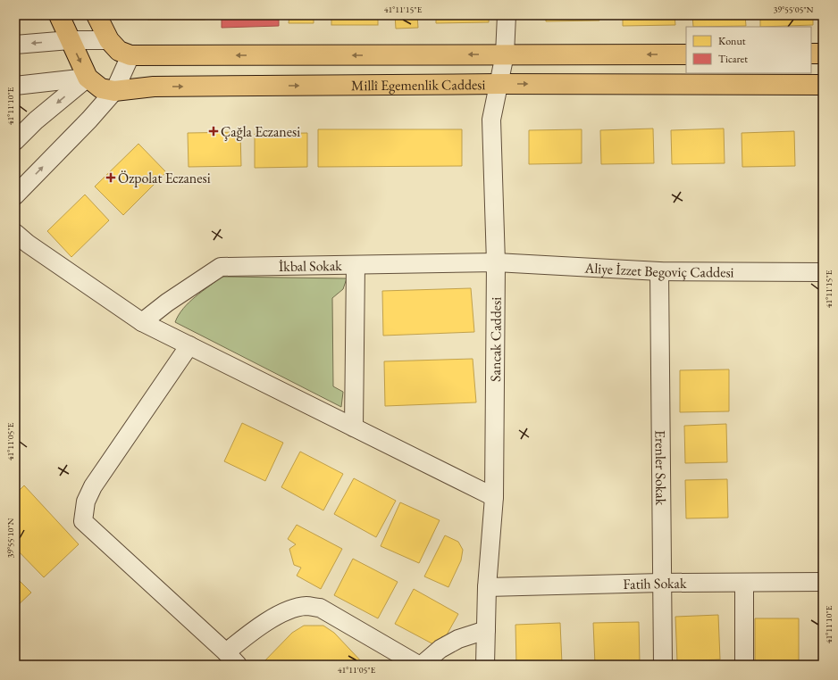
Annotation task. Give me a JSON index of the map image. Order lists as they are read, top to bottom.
{
  "streets": {
    "main road": ["Millî Egemenlik Caddesi"],
    "street": [
      "İkbal Sokak",
      "Aliye İzzet Begoviç Caddesi",
      "Sancak Caddesi",
      "Erenler Sokak",
      "Fatih Sokak"
    ]
  },
  "crossings": [
    ["Millî Egemenlik Caddesi", "Sancak Caddesi"],
    ["İkbal Sokak", "Aliye İzzet Begoviç Caddesi"],
    ["İkbal Sokak", "Sancak Caddesi"],
    ["Aliye İzzet Begoviç Caddesi", "Sancak Caddesi"],
    ["Aliye İzzet Begoviç Caddesi", "Erenler Sokak"],
    ["Sancak Caddesi", "Fatih Sokak"],
    ["Erenler Sokak", "Fatih Sokak"]
  ],
  "places": {
    "health": ["Çağla Eczanesi", "Özpolat Eczanesi"]
  },
  "legend": ["Konut", "Ticaret"],
  "coordinates": [
    "41°11'15\"E",
    "39°55'05\"N",
    "41°11'10\"E",
    "41°11'05\"E",
    "39°55'10\"N"
  ]
}
